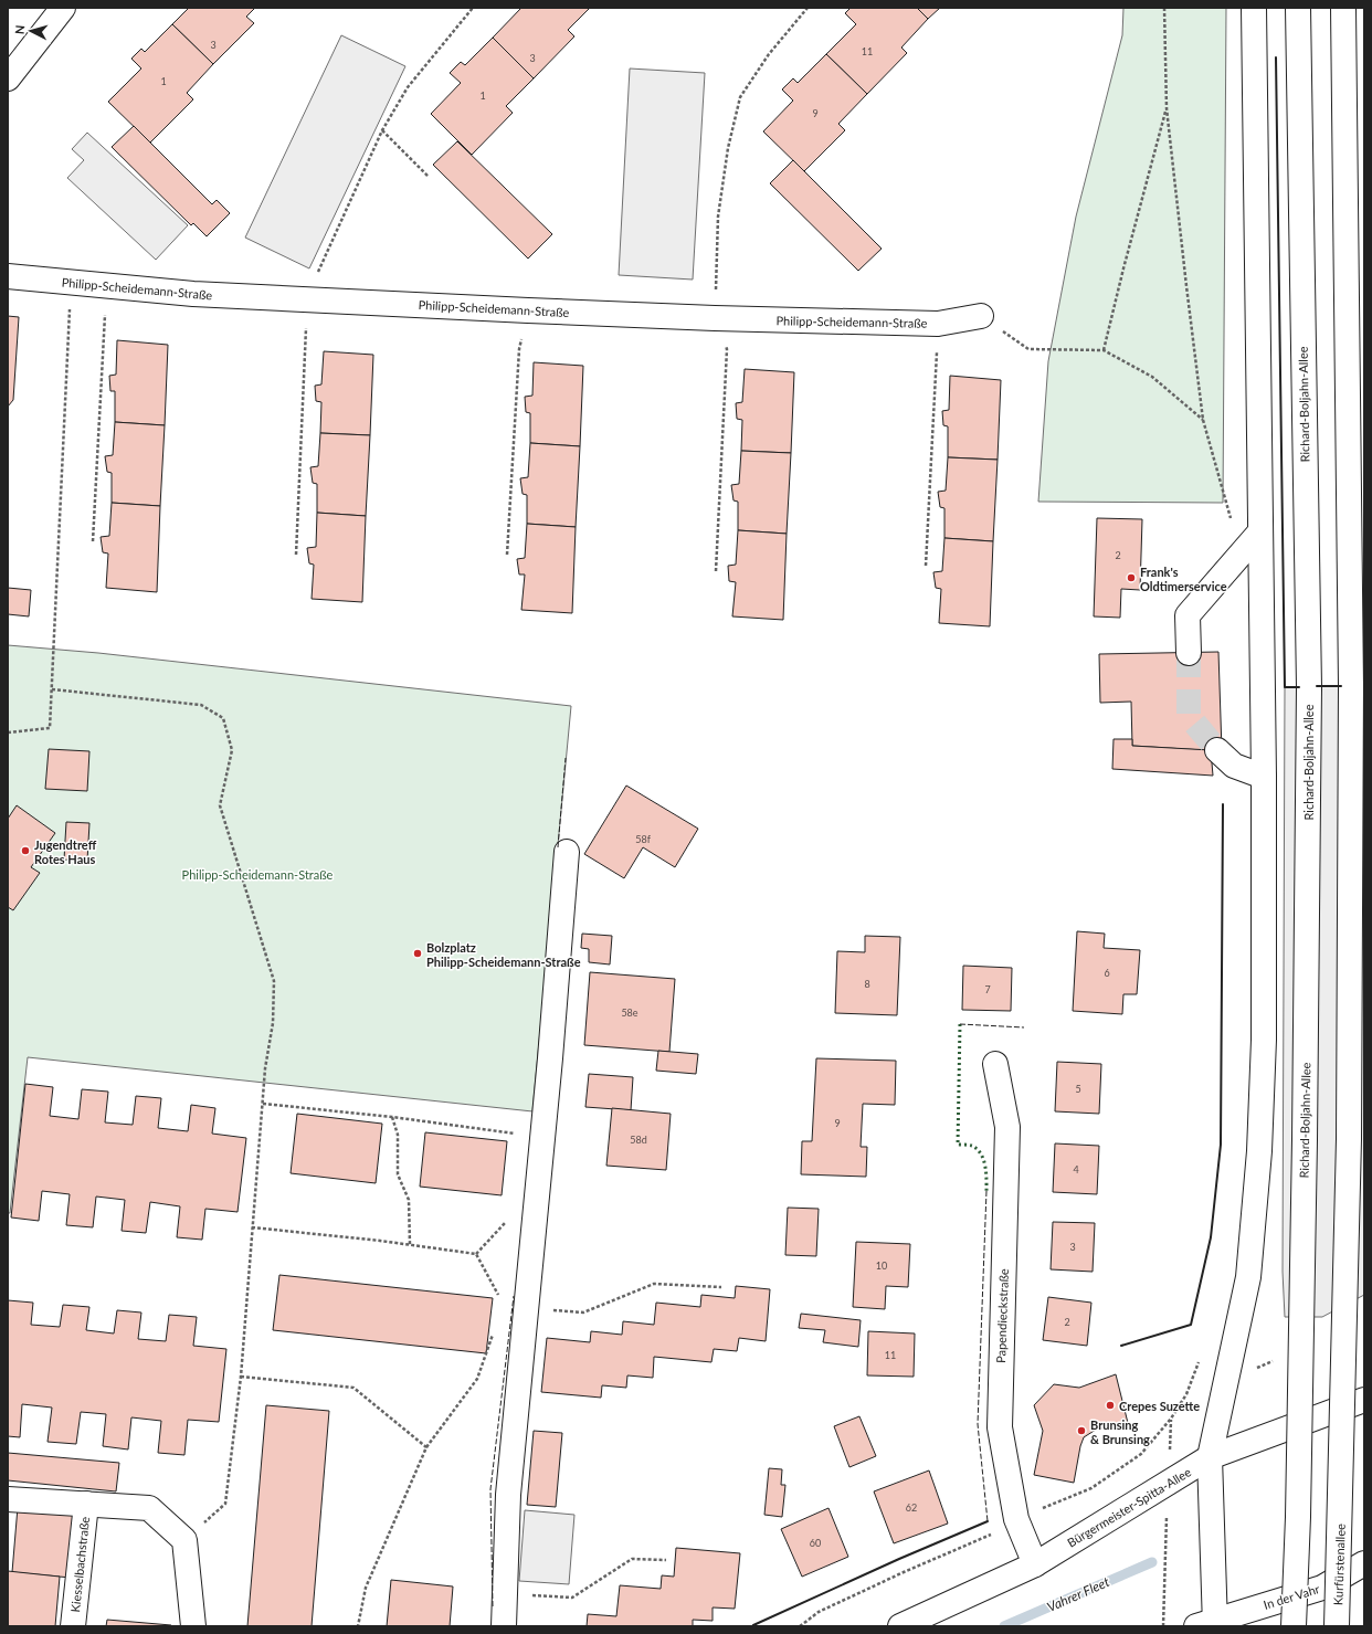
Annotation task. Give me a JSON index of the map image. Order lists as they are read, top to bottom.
{
  "streets": {
    "main road": [
      "Philipp-Scheidemann-Straße",
      "Richard-Boljahn-Allee",
      "Papendieckstraße",
      "Bürgermeister-Spitta-Allee",
      "Kiesselbachstraße",
      "Kurfürstenallee",
      "In der Vahr"
    ]
  },
  "crossings": [
    ["Papendieckstraße", "Bürgermeister-Spitta-Allee"]
  ],
  "water": ["Vahrer Fleet"],
  "parks": ["Philipp-Scheidemann-Straße"],
  "places": [
    "Frank's Oldtimerservice",
    "Jugendtreff Rotes Haus",
    "Bolzplatz Philipp-Scheidemann-Straße",
    "Crepes Suzette",
    "Brunsing & Brunsing"
  ],
  "house_numbers": [
    "3",
    "11",
    "3",
    "1",
    "1",
    "9",
    "2",
    "58f",
    "6",
    "8",
    "7",
    "58e",
    "5",
    "9",
    "58d",
    "4",
    "3",
    "10",
    "2",
    "11",
    "62",
    "60"
  ],
  "north": "left"
}
